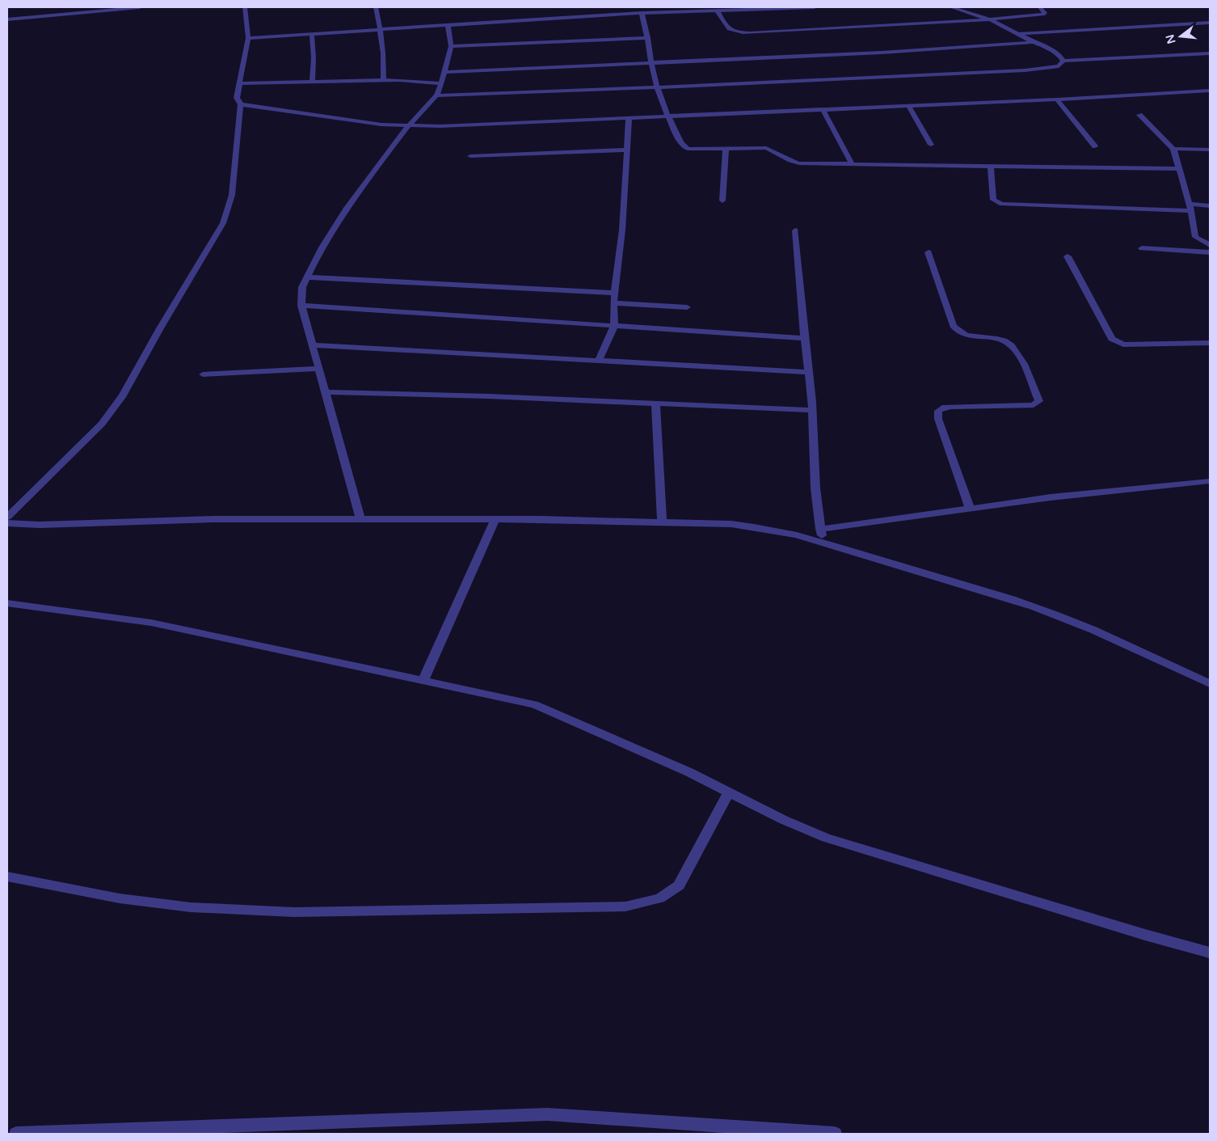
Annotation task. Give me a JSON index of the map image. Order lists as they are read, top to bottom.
{
  "north": "left"
}
